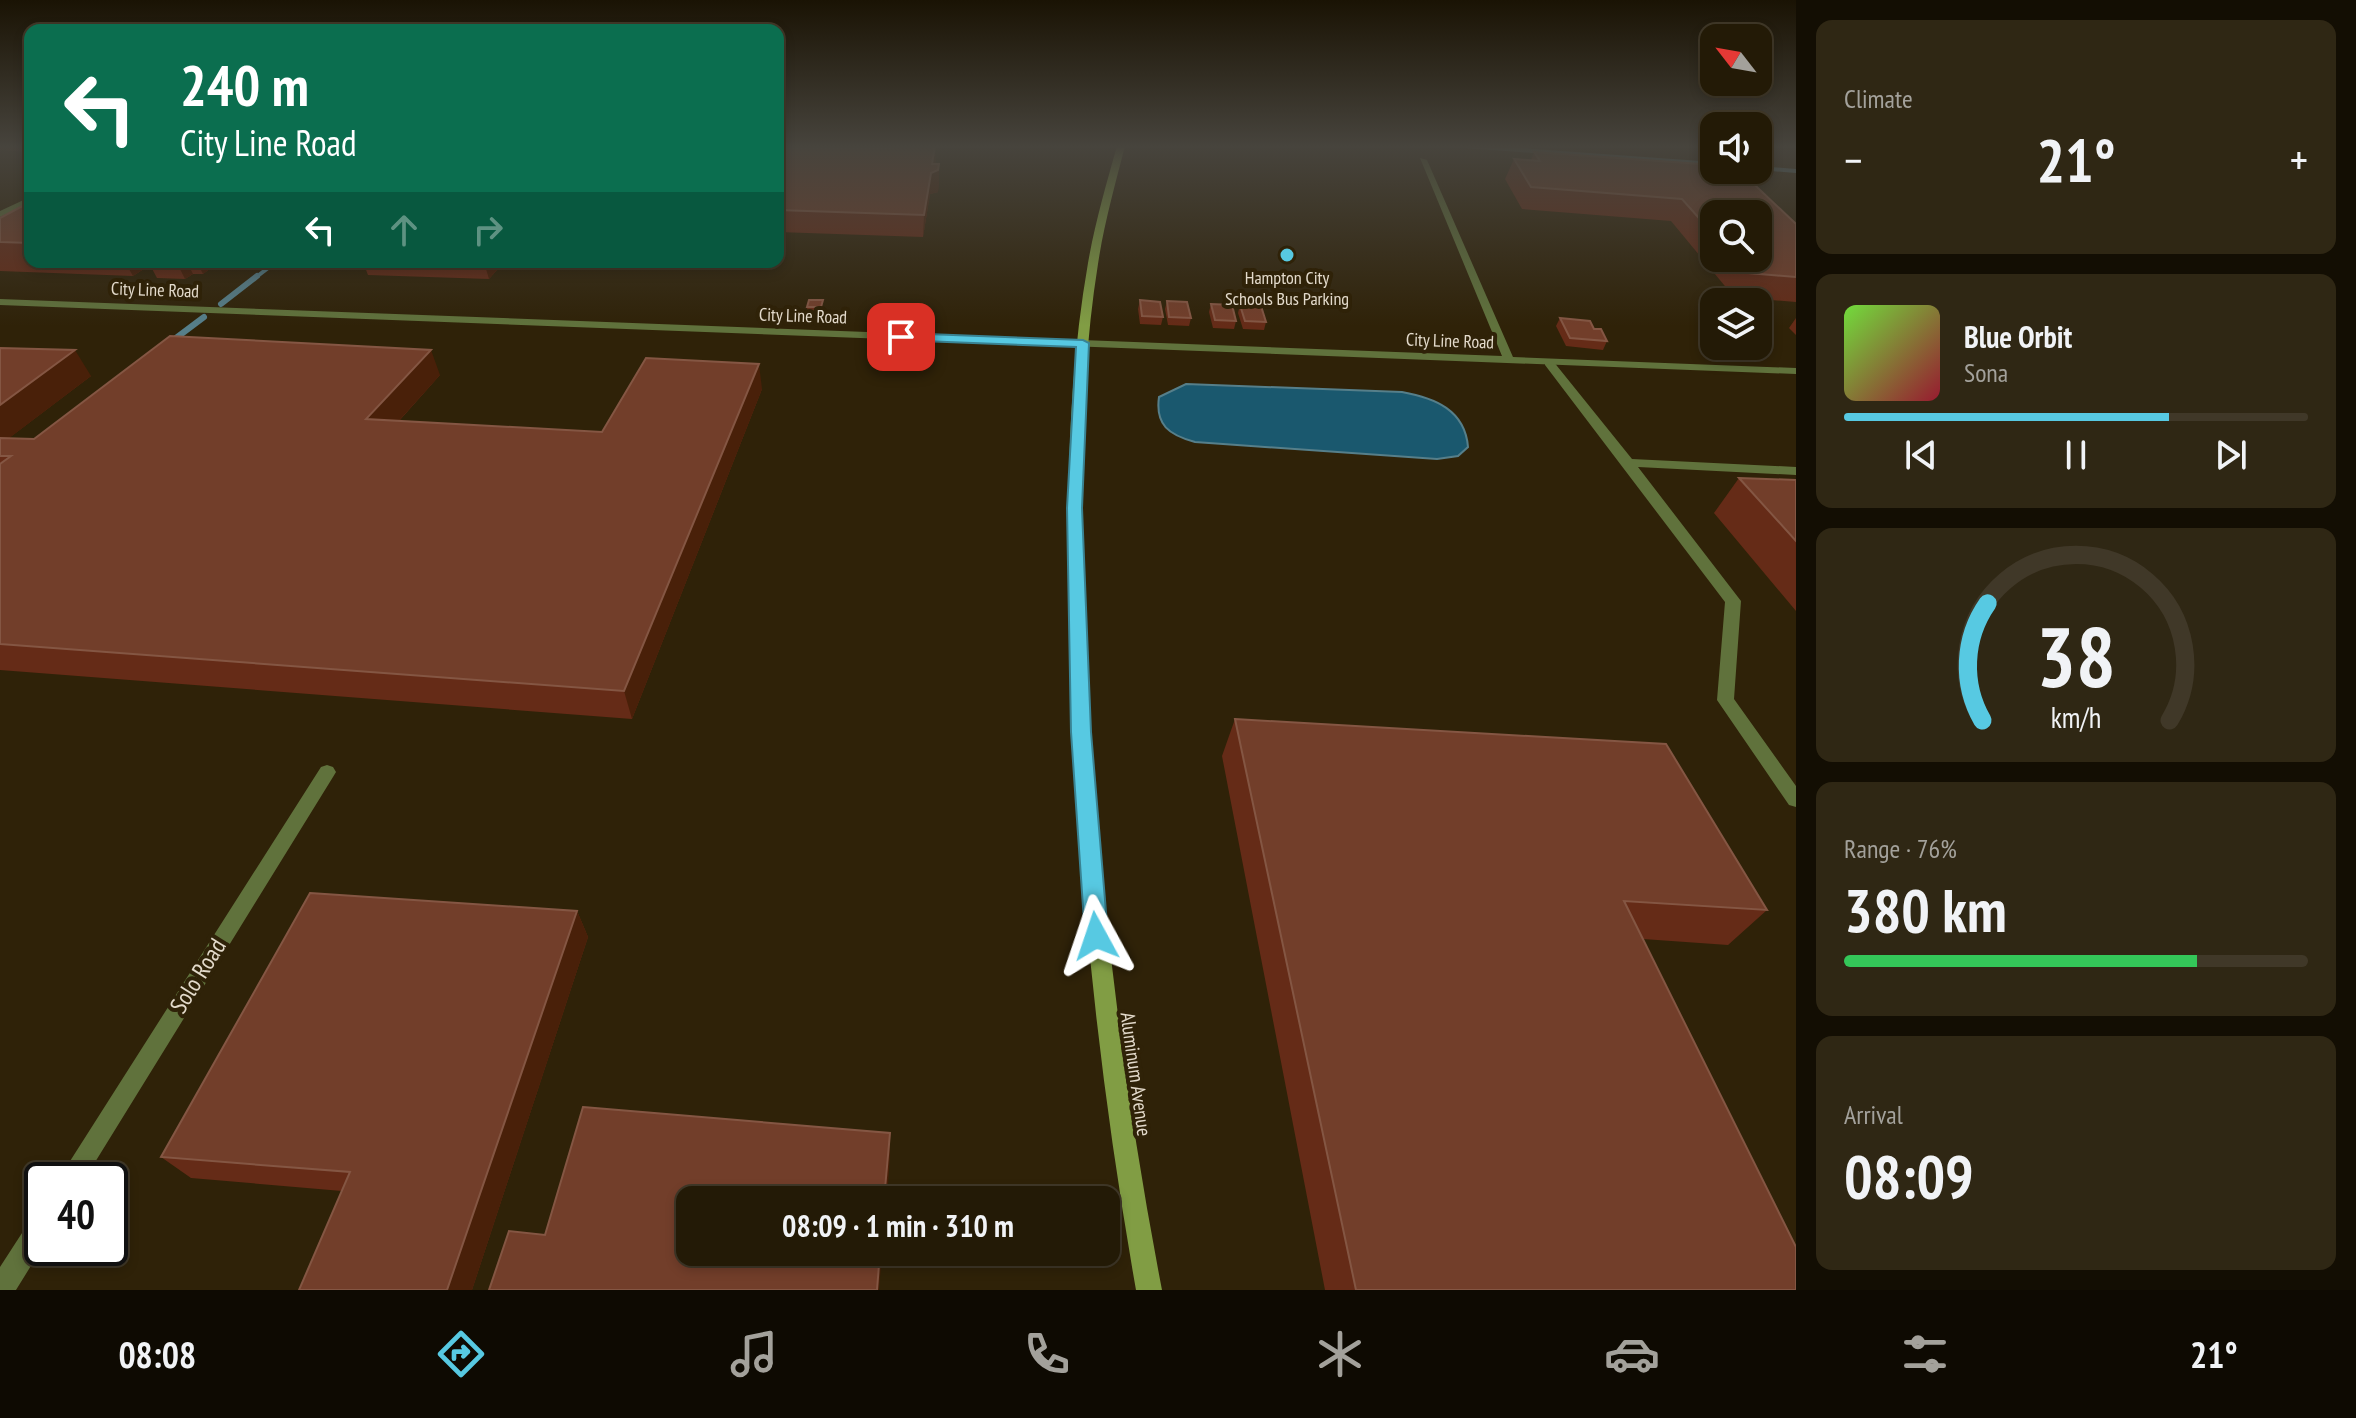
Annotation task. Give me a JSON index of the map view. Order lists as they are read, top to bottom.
{
  "streets": {
    "street": ["City Line Road", "Solo Road", "Aluminum Avenue"]
  },
  "crossings": [
    ["City Line Road", "Aluminum Avenue"]
  ],
  "places": ["Hampton City Schools Bus Parking"],
  "north": "top left",
  "page": {
    "tile": [
      "Climate",
      ["Range · 76%", "380 km"],
      ["Arrival", "08:09"]
    ],
    "turn": ["240 m", "City Line Road"],
    "heat": ["−", "21°", "+"],
    "song": ["Blue Orbit", "Sona"],
    "limit": "40",
    "trip": "08:09 · 1 min · 310 m",
    "tabs": ["08:08", "21°"],
    "gauge": ["38", "km/h"]
  }
}
